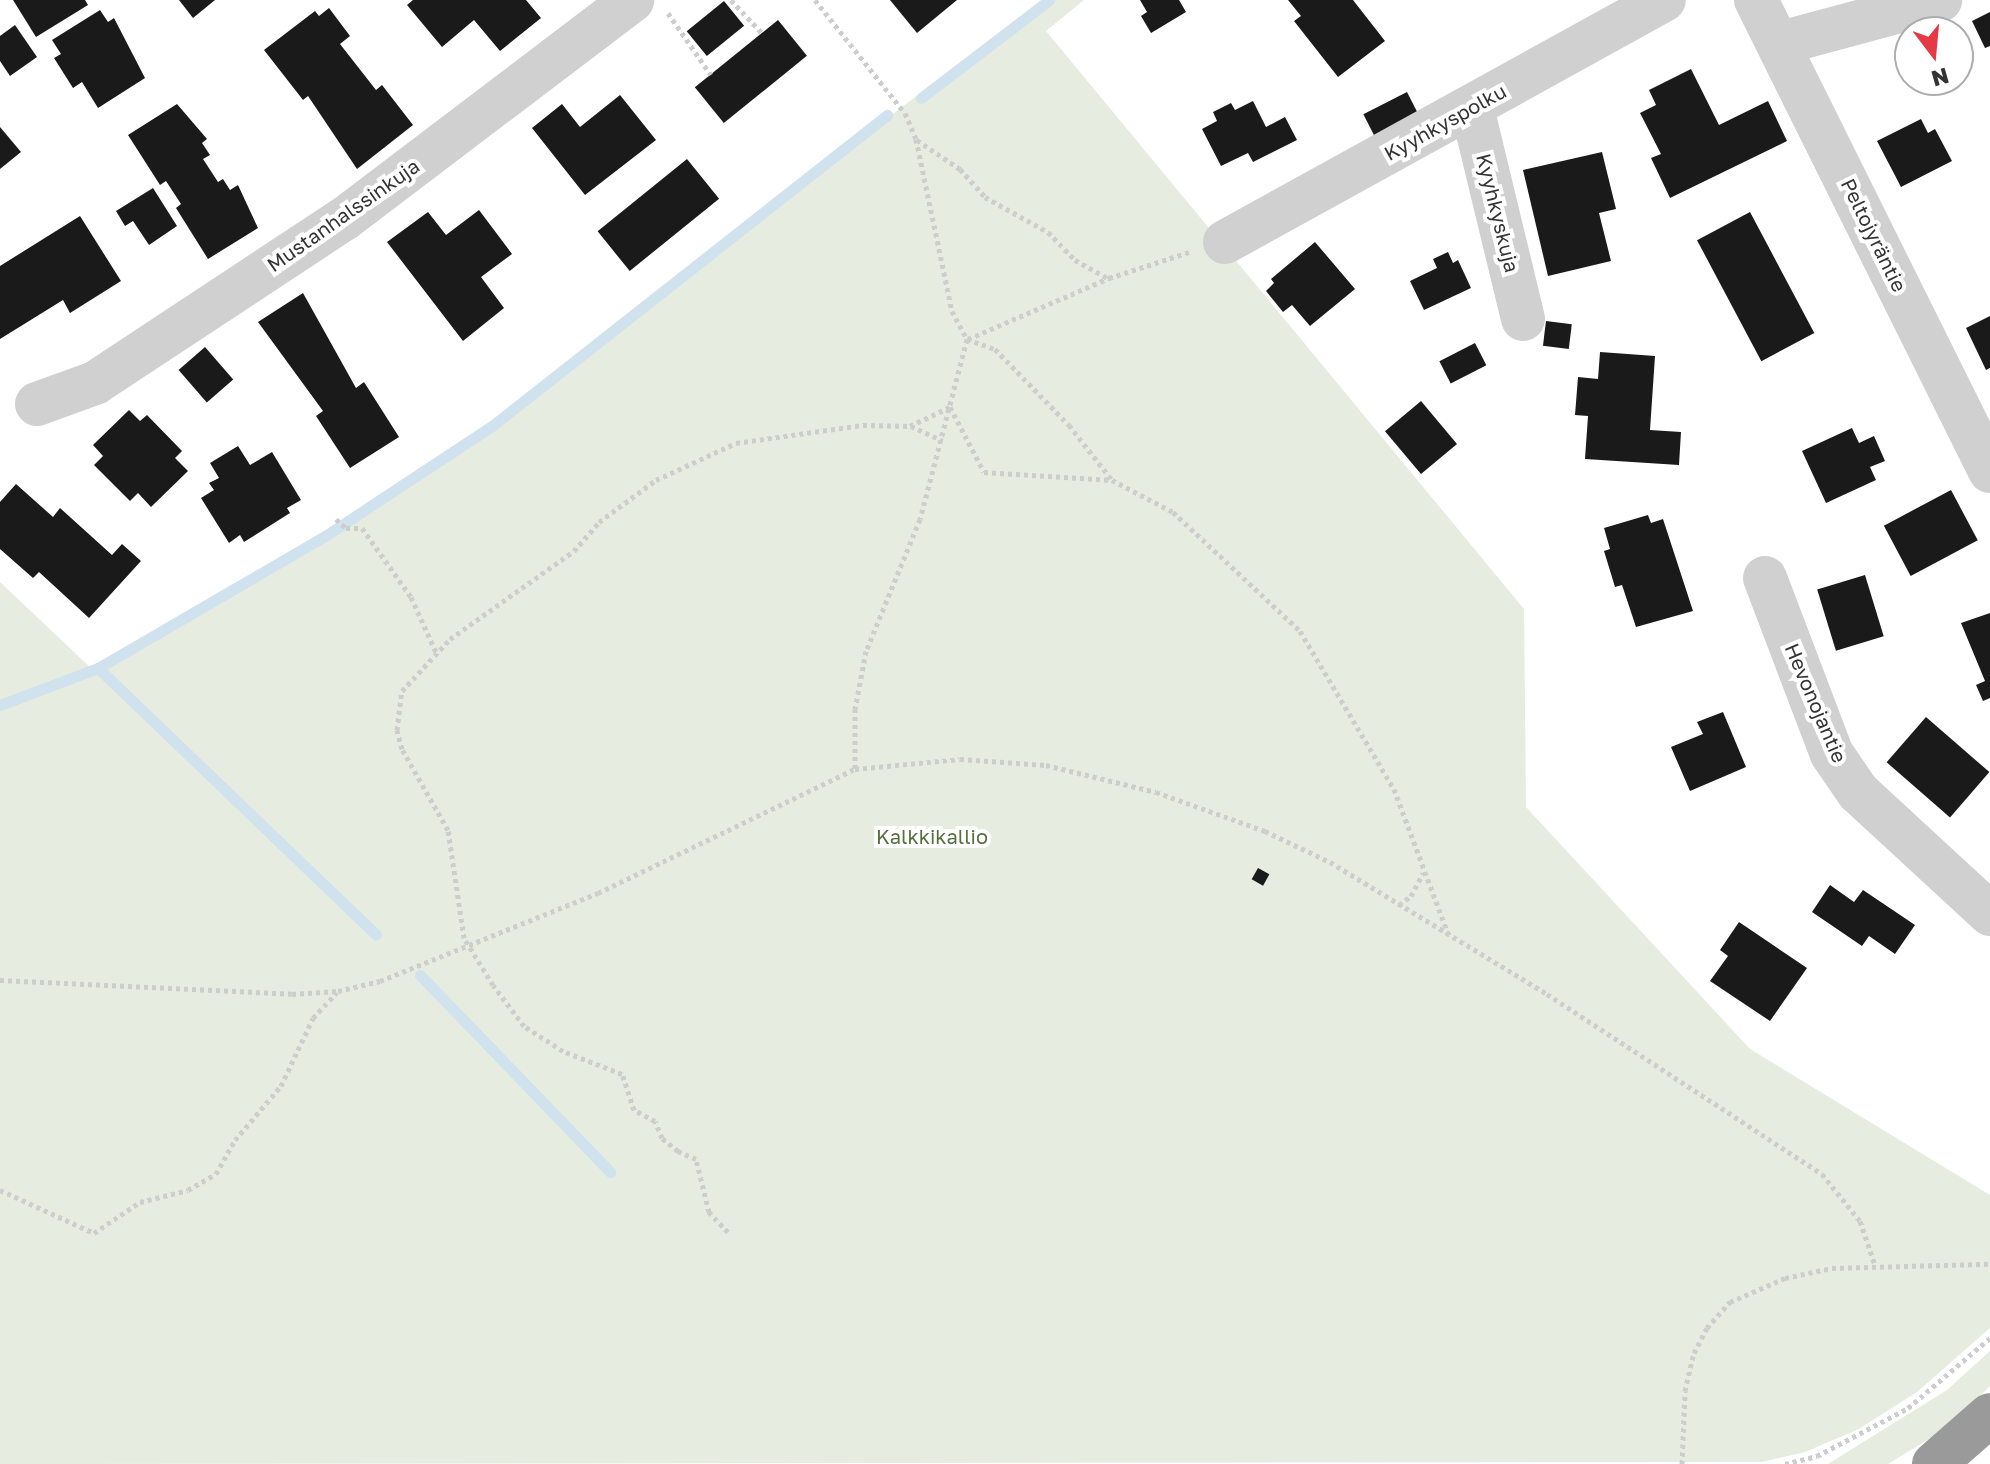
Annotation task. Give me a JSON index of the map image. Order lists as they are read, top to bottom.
{
  "streets": {
    "street": [
      "Kyyhkyspolku",
      "Kyyhkyskuja",
      "Mustanhalssinkuja",
      "Peltojyräntie",
      "Hevonojantie"
    ]
  },
  "crossings": [
    ["Kyyhkyspolku", "Kyyhkyskuja"]
  ],
  "parks": ["Kalkkikallio"],
  "north": "bottom"
}
